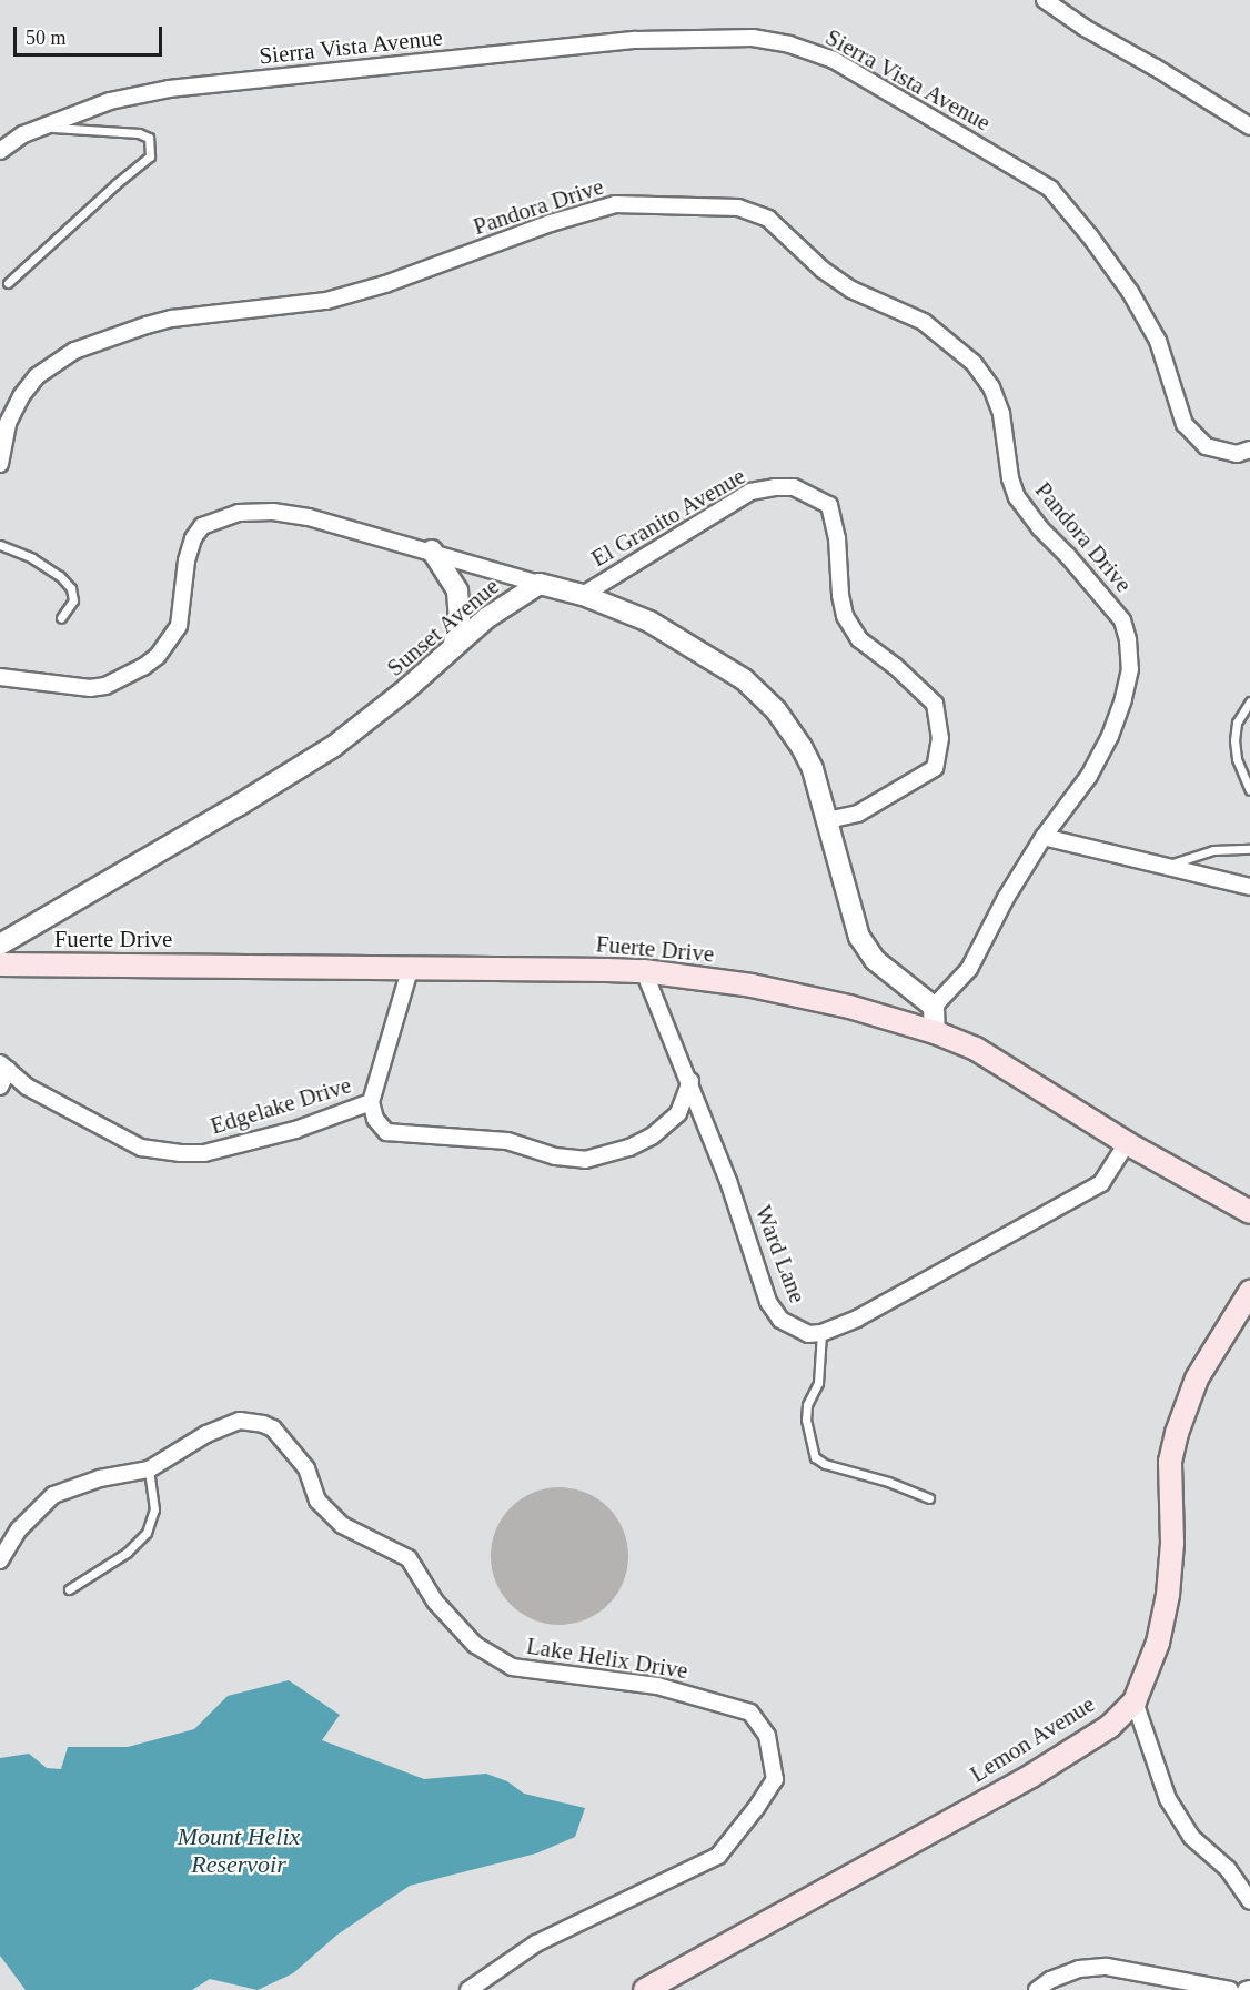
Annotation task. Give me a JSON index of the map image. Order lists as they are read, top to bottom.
{
  "streets": {
    "main road": ["Fuerte Drive", "Lemon Avenue"],
    "street": [
      "Sierra Vista Avenue",
      "Pandora Drive",
      "El Granito Avenue",
      "Sunset Avenue",
      "Edgelake Drive",
      "Ward Lane",
      "Lake Helix Drive"
    ]
  },
  "crossings": [
    ["Fuerte Drive", "Ward Lane"],
    ["Edgelake Drive", "Ward Lane"]
  ],
  "water": ["Mount Helix Reservoir"],
  "scale_bar": "50 m"
}
